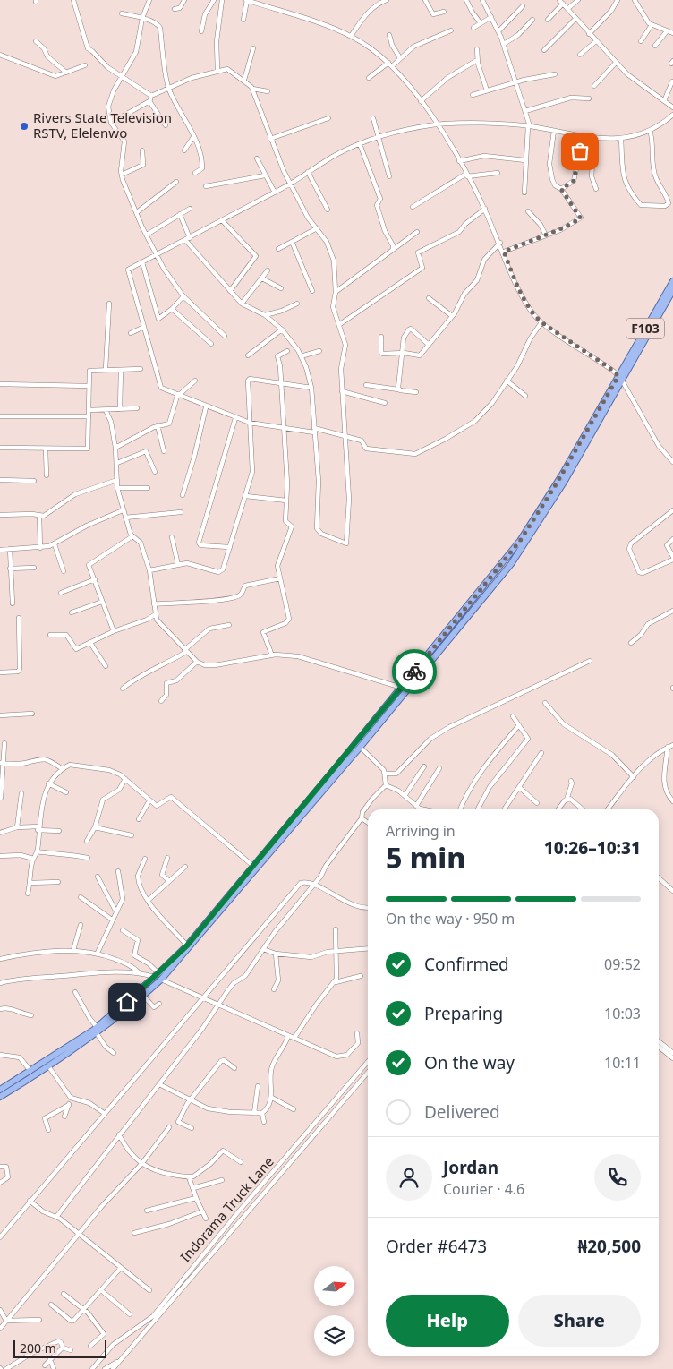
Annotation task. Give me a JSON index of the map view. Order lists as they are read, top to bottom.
{
  "streets": {
    "main road": ["F103"],
    "street": ["Indorama Truck Lane"]
  },
  "places": ["Rivers State Television RSTV, Elelenwo"],
  "scale_bar": "200 m",
  "north": "right",
  "page": {
    "heading": ["5 min", "Arriving in", "10:26–10:31"],
    "panel": [
      "Jordan",
      "Courier · 4.6",
      "Order #6473",
      "₦20,500"
    ],
    "bar": "On the way · 950 m",
    "list": [
      ["Confirmed", "09:52"],
      ["Preparing", "10:03"],
      ["On the way", "10:11"],
      "Delivered"
    ],
    "buttons": ["Help", "Share"],
    "scale": "200 m"
  }
}
